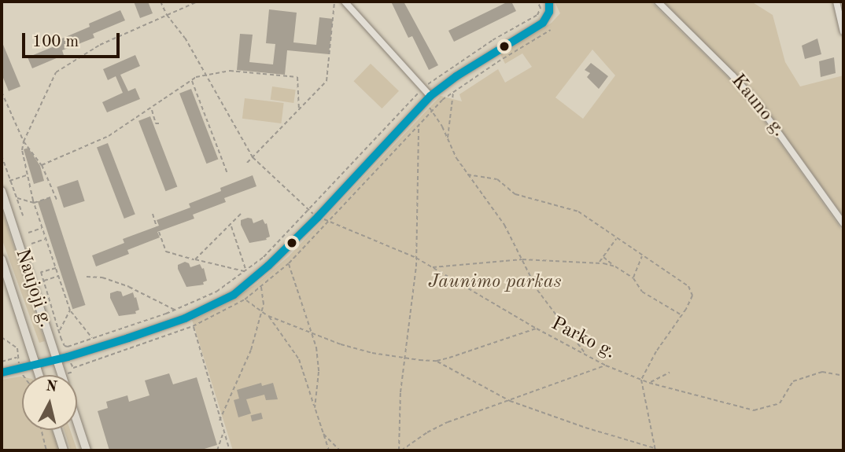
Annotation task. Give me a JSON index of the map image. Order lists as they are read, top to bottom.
{
  "streets": {
    "main road": ["Naujoji g."],
    "street": ["Kauno g."],
    "path": ["Parko g."]
  },
  "parks": ["Jaunimo parkas"],
  "scale_bar": "100 m",
  "north": "top"
}
